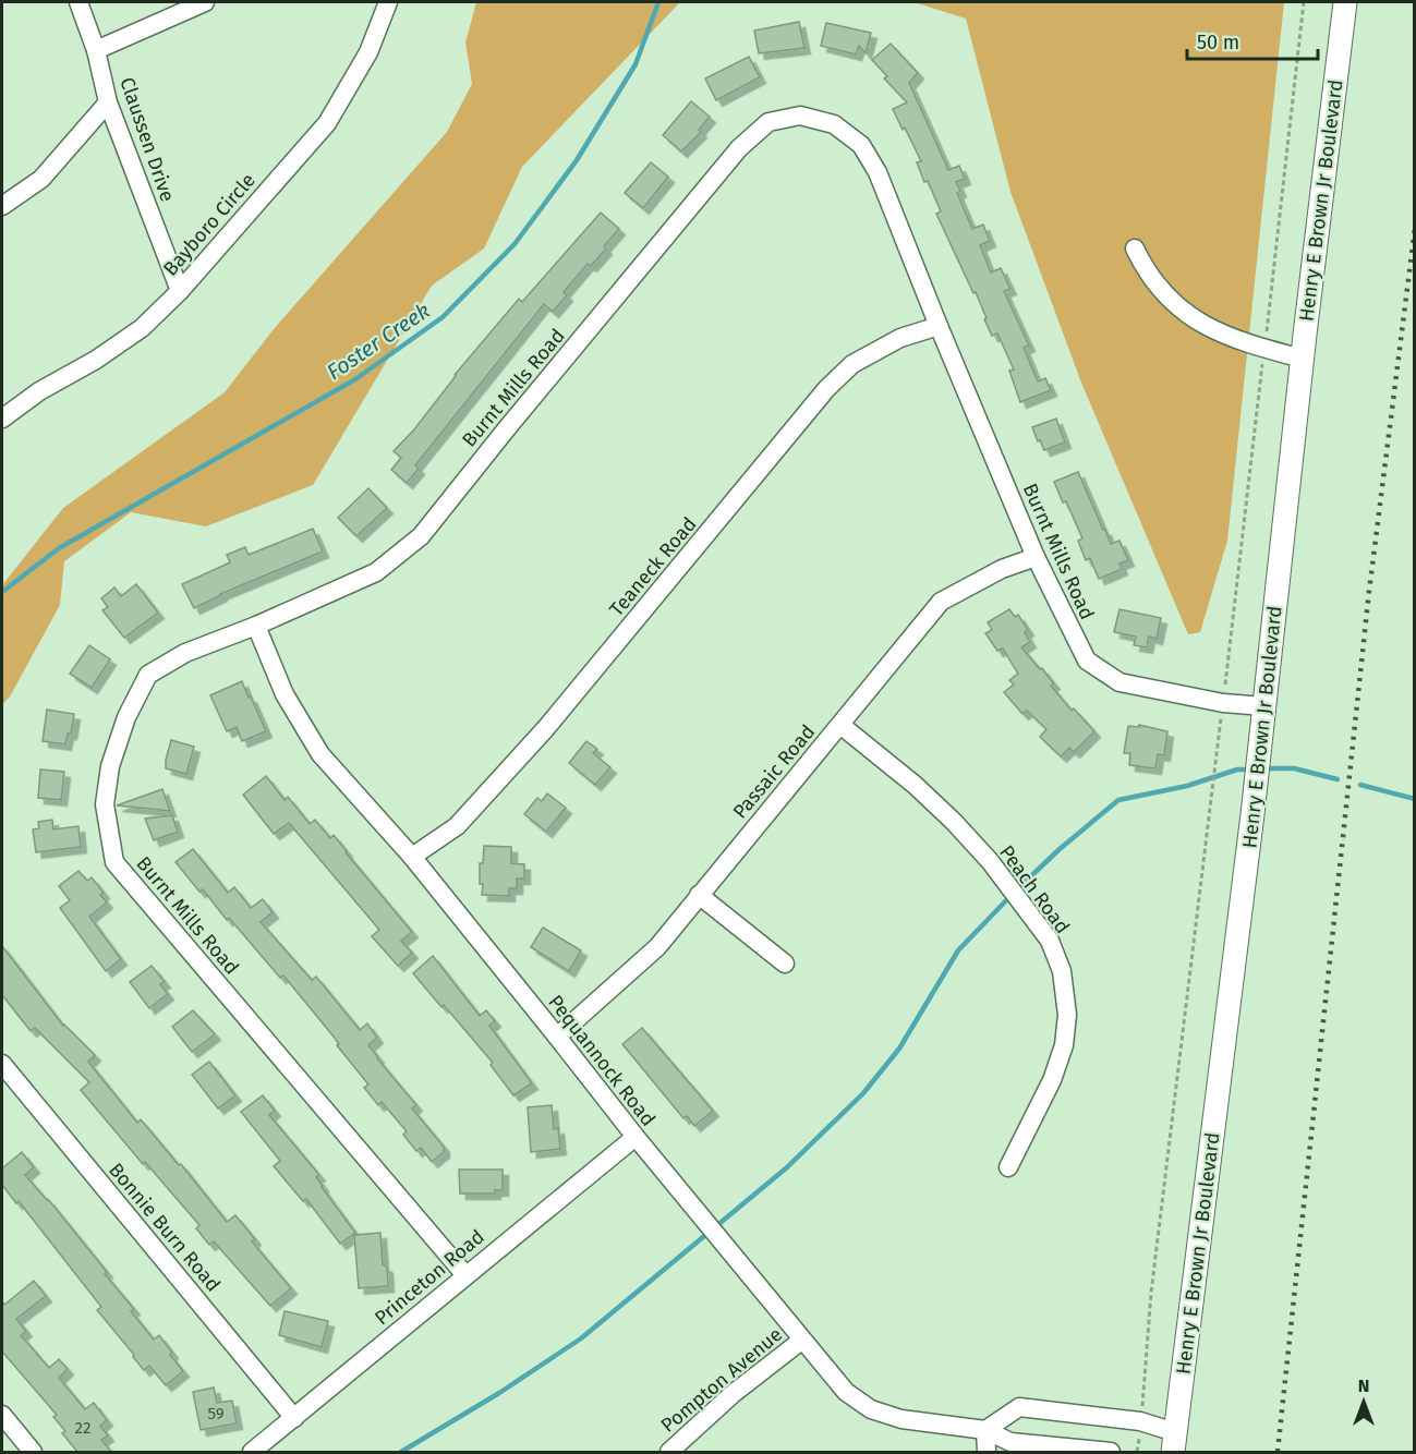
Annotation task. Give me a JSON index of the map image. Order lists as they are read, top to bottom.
{
  "streets": {
    "main road": ["Henry E Brown Jr Boulevard"],
    "street": [
      "Claussen Drive",
      "Bayboro Circle",
      "Burnt Mills Road",
      "Teaneck Road",
      "Passaic Road",
      "Peach Road",
      "Pequannock Road",
      "Bonnie Burn Road",
      "Princeton Road",
      "Pompton Avenue"
    ]
  },
  "crossings": [
    ["Claussen Drive", "Bayboro Circle"],
    ["Henry E Brown Jr Boulevard", "Burnt Mills Road"],
    ["Burnt Mills Road", "Teaneck Road"],
    ["Burnt Mills Road", "Passaic Road"],
    ["Burnt Mills Road", "Pequannock Road"],
    ["Burnt Mills Road", "Princeton Road"],
    ["Teaneck Road", "Pequannock Road"],
    ["Passaic Road", "Peach Road"],
    ["Passaic Road", "Pequannock Road"],
    ["Pequannock Road", "Princeton Road"],
    ["Pequannock Road", "Pompton Avenue"],
    ["Bonnie Burn Road", "Princeton Road"]
  ],
  "water": ["Foster Creek"],
  "house_numbers": ["59", "22"],
  "scale_bar": "50 m",
  "north": "top"
}
